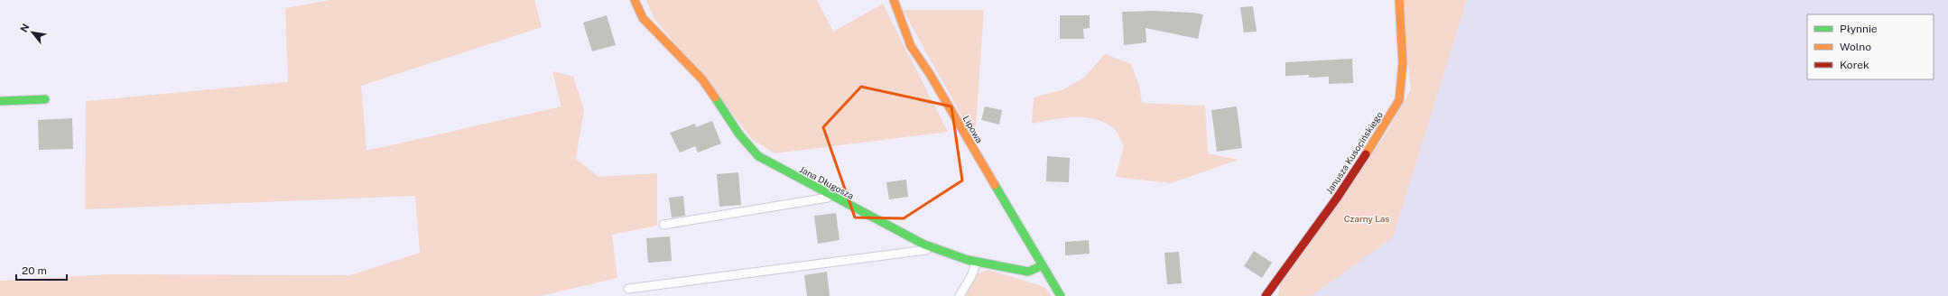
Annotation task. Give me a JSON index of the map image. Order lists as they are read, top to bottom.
{
  "streets": {
    "street": ["Lipowa", "Janusza Kusocińskiego", "Jana Długosza"]
  },
  "crossings": [
    ["Lipowa", "Jana Długosza"]
  ],
  "parks": ["Czarny Las"],
  "legend": ["Płynnie", "Wolno", "Korek"],
  "scale_bar": "20 m",
  "north": "top left"
}
